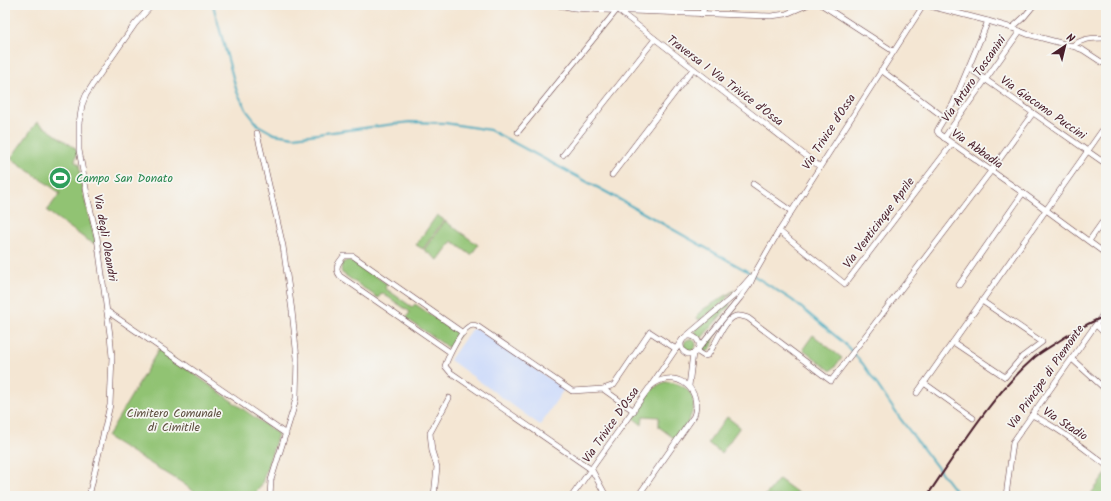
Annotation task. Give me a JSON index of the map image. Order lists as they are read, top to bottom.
{
  "streets": {
    "street": [
      "Via Arturo Toscanini",
      "Traversa I Via Trivice d'Ossa",
      "Via Giacomo Puccini",
      "Via Trivice d'Ossa",
      "Via Abbadia",
      "Via Venticinque Aprile",
      "Via degli Oleandri",
      "Via Principe di Piemonte",
      "Via Stadio",
      "Via Trivice D'Ossa"
    ]
  },
  "crossings": [
    ["Via Arturo Toscanini", "Via Giacomo Puccini"],
    ["Via Arturo Toscanini", "Via Abbadia"],
    ["Traversa I Via Trivice d'Ossa", "Via Trivice d'Ossa"],
    ["Via Giacomo Puccini", "Via Abbadia"],
    ["Via Trivice d'Ossa", "Via Venticinque Aprile"],
    ["Via Abbadia", "Via Venticinque Aprile"],
    ["Via Principe di Piemonte", "Via Stadio"]
  ],
  "parks": ["Cimitero Comunale di Cimitile"],
  "places": {
    "sports": ["Campo San Donato"]
  },
  "north": "top right"
}
